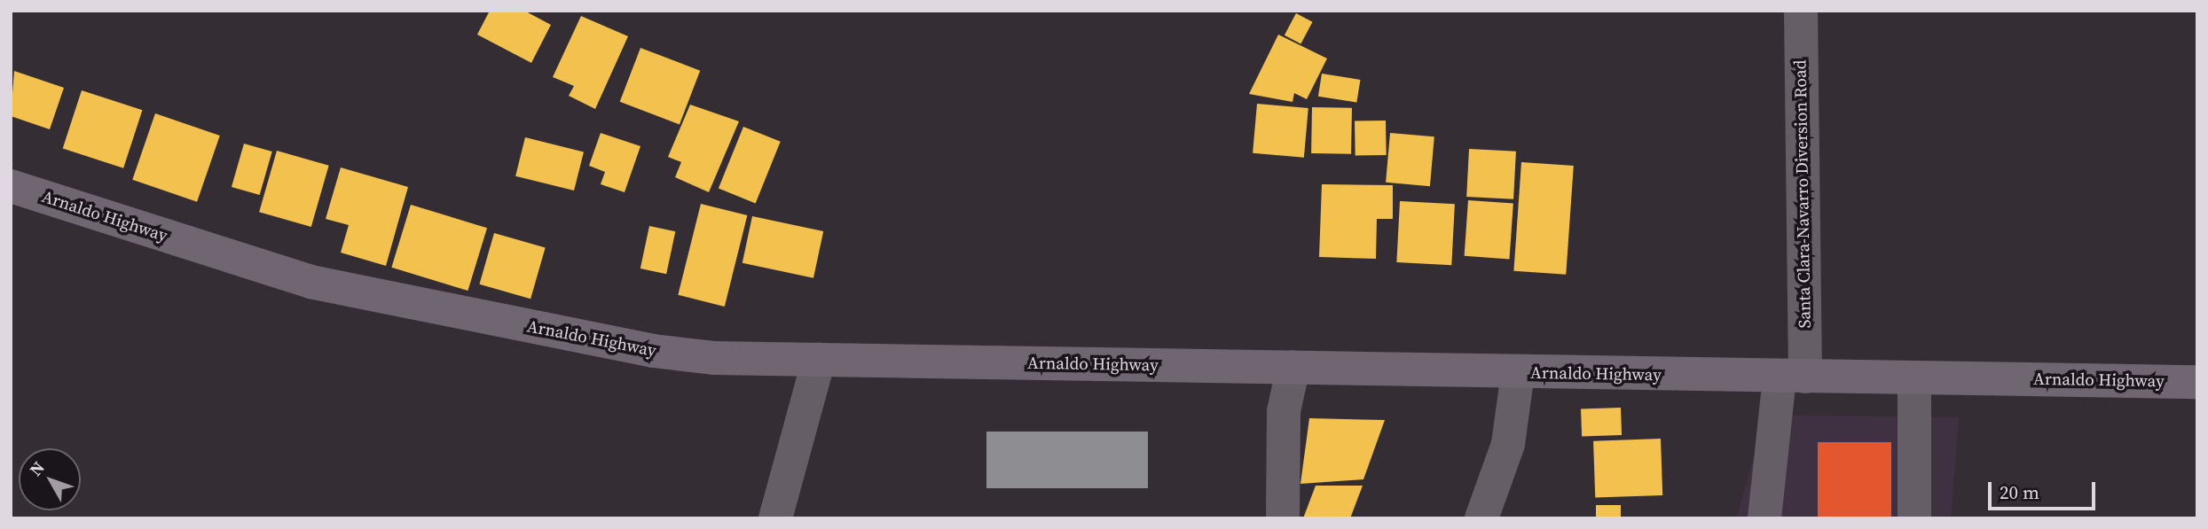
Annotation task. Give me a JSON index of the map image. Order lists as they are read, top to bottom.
{
  "streets": {
    "main road": ["Arnaldo Highway"],
    "street": ["Santa Clara-Navarro Diversion Road"]
  },
  "crossings": [
    ["Santa Clara-Navarro Diversion Road", "Arnaldo Highway"]
  ],
  "scale_bar": "20 m",
  "north": "top left"
}
